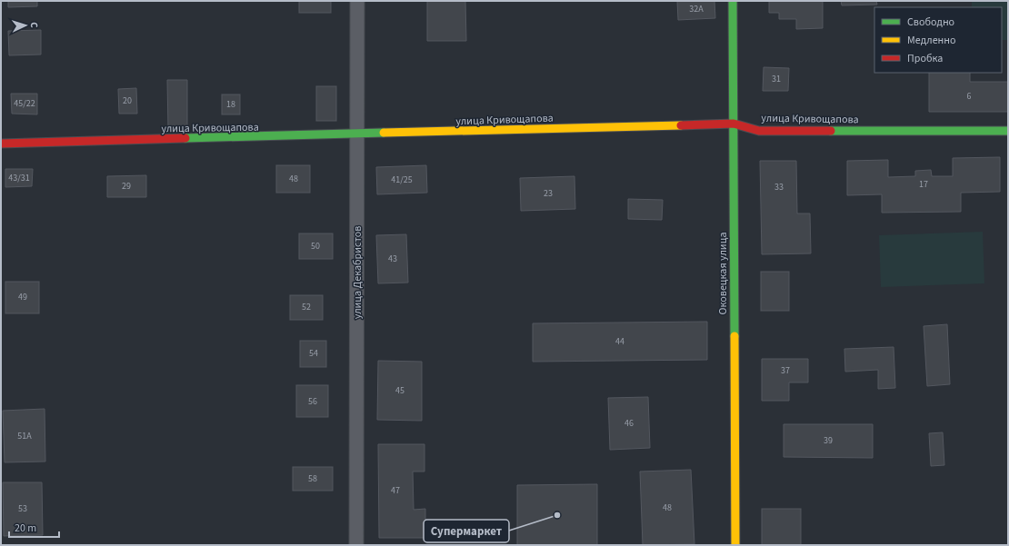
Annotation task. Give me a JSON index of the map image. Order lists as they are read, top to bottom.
{
  "streets": {
    "street": ["улица Кривощапова", "улица Декабристов", "Оковецкая улица"]
  },
  "crossings": [
    ["улица Кривощапова", "улица Декабристов"],
    ["улица Кривощапова", "Оковецкая улица"]
  ],
  "places": ["Супермаркет"],
  "house_numbers": [
    "32А",
    "31",
    "6",
    "20",
    "45/22",
    "18",
    "43/31",
    "48",
    "41/25",
    "17",
    "29",
    "33",
    "23",
    "50",
    "43",
    "49",
    "52",
    "44",
    "54",
    "37",
    "45",
    "56",
    "46",
    "51А",
    "39",
    "58",
    "47",
    "48",
    "53"
  ],
  "legend": ["Свободно", "Медленно", "Пробка"],
  "scale_bar": "20 m",
  "north": "right"
}
